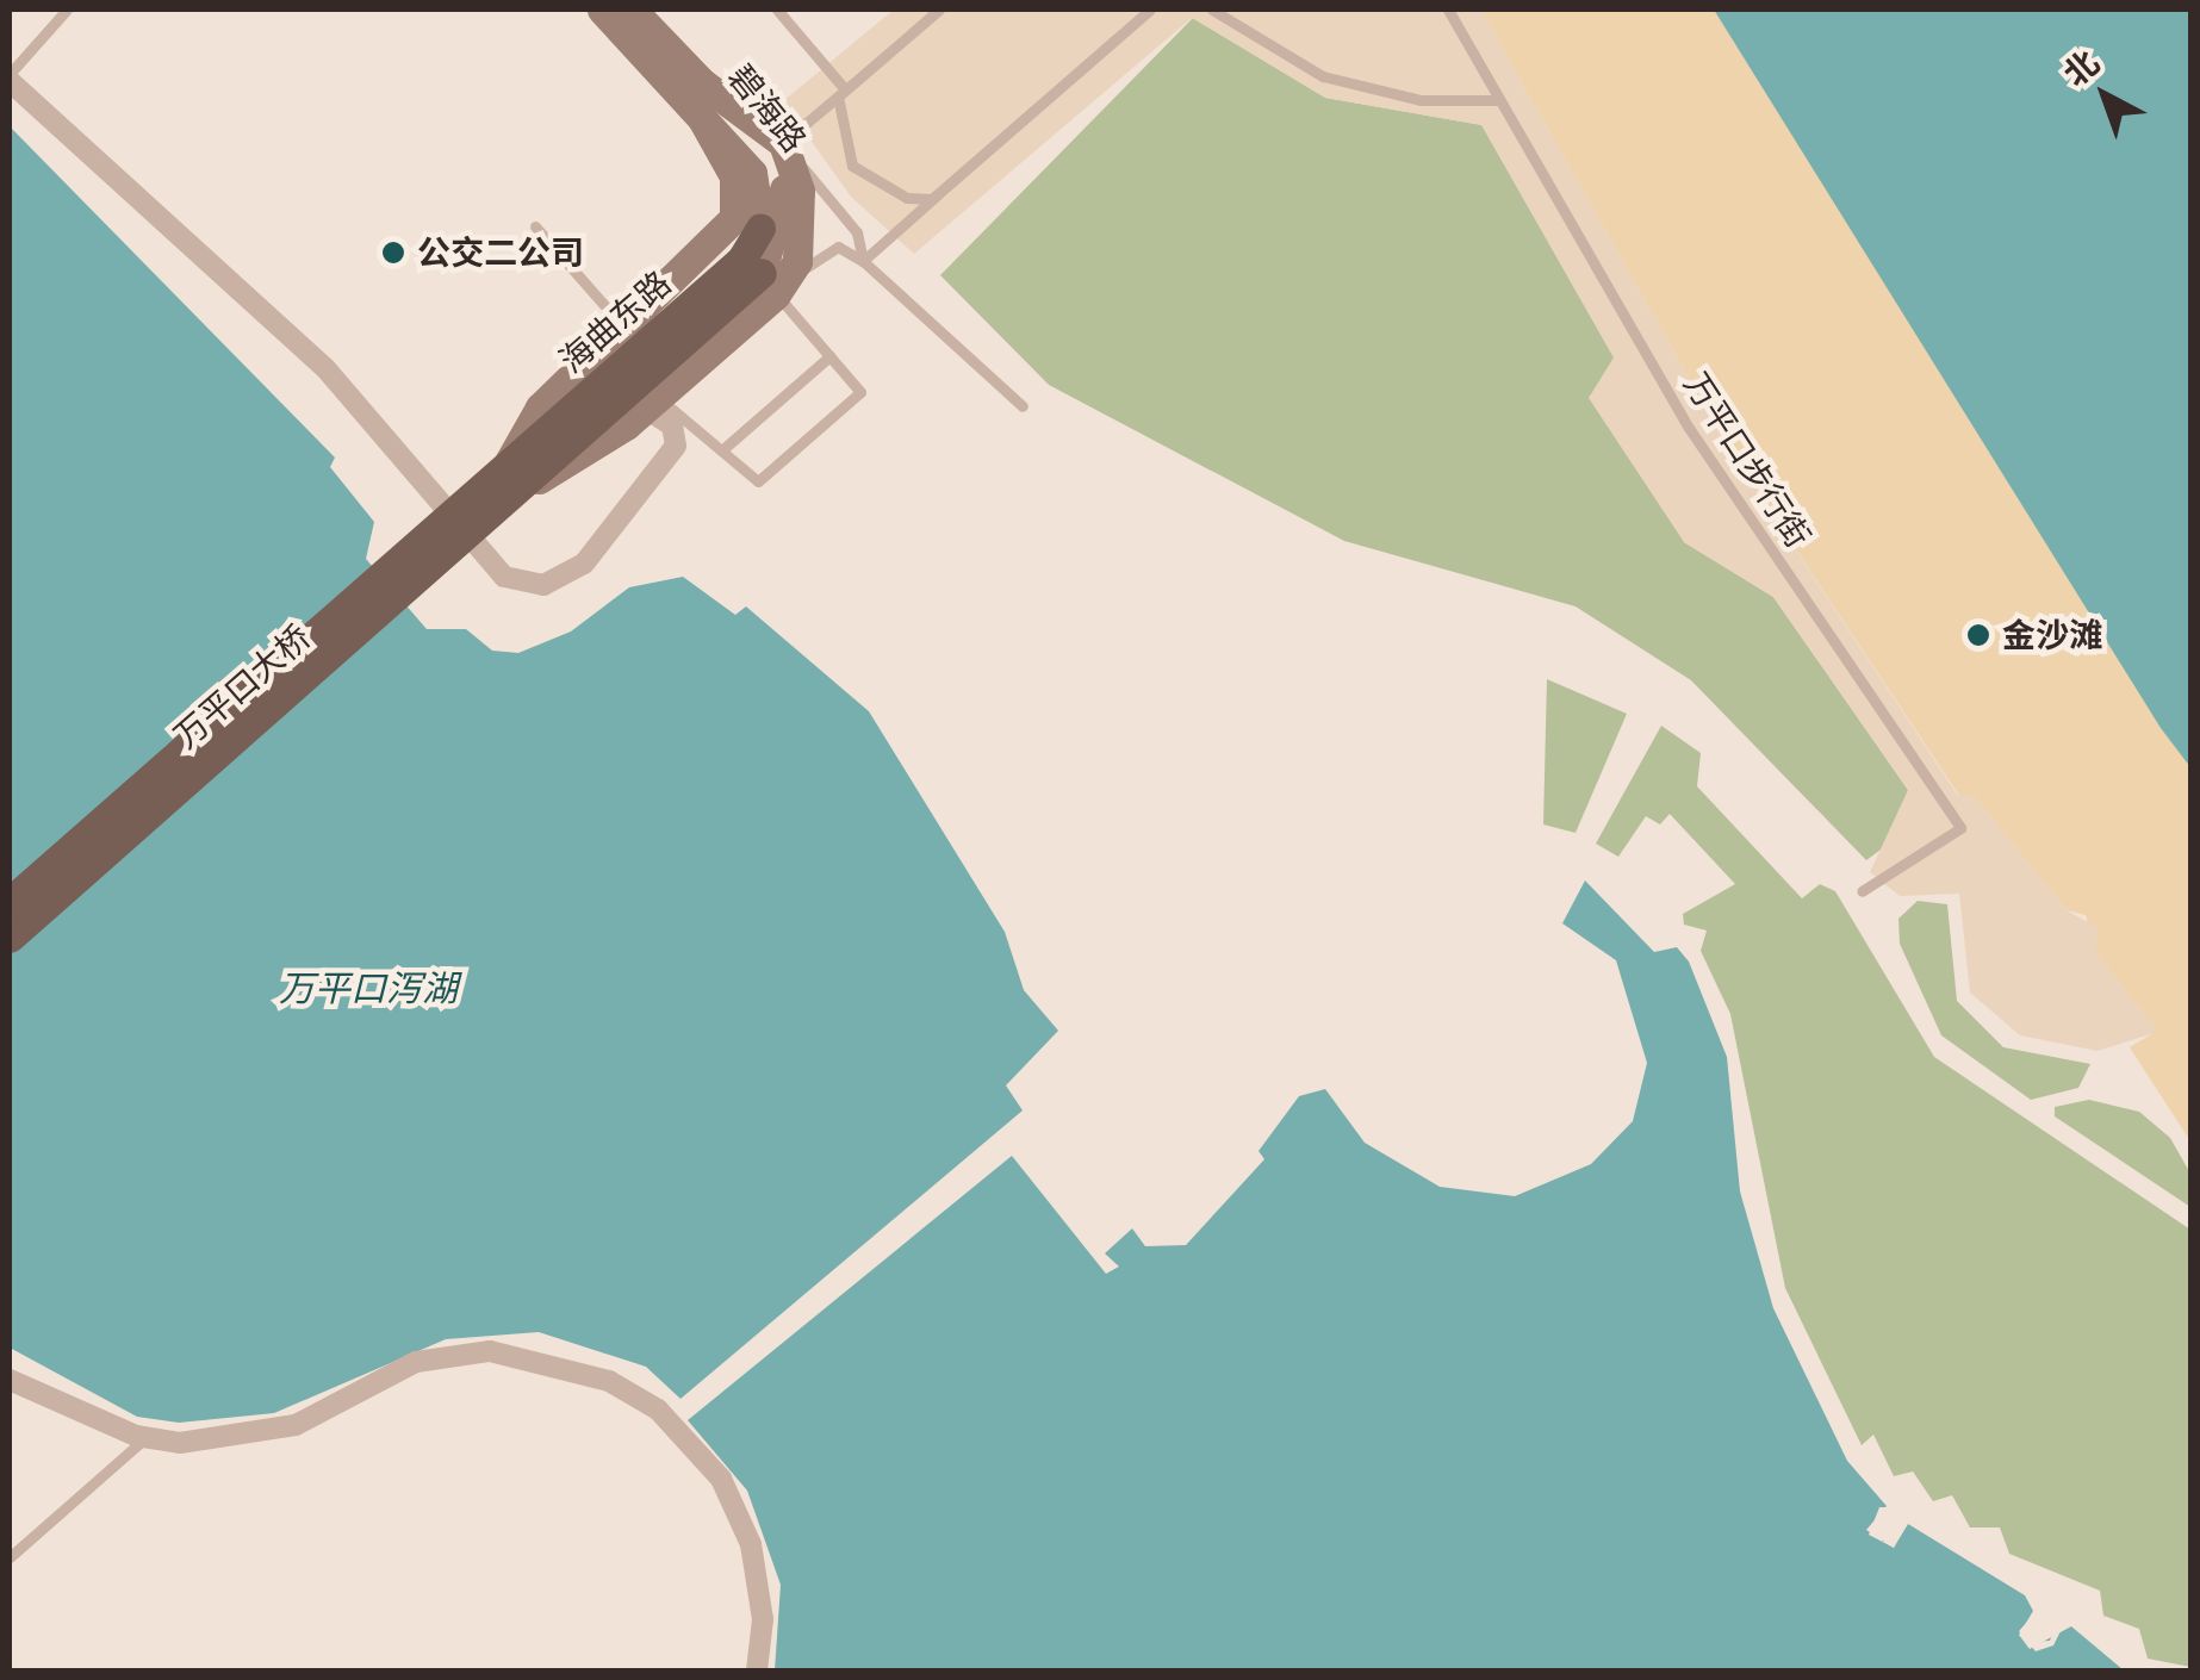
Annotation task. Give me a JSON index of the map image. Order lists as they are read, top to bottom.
{
  "streets": {
    "main road": ["海曲东路", "万平口大桥"],
    "street": ["碧海路"],
    "lane": ["万平口步行街"]
  },
  "crossings": [
    ["碧海路", "海曲东路"],
    ["海曲东路", "万平口大桥"]
  ],
  "water": ["万平口泻湖"],
  "places": ["公交二公司", "金沙滩"],
  "north": "top left"
}
